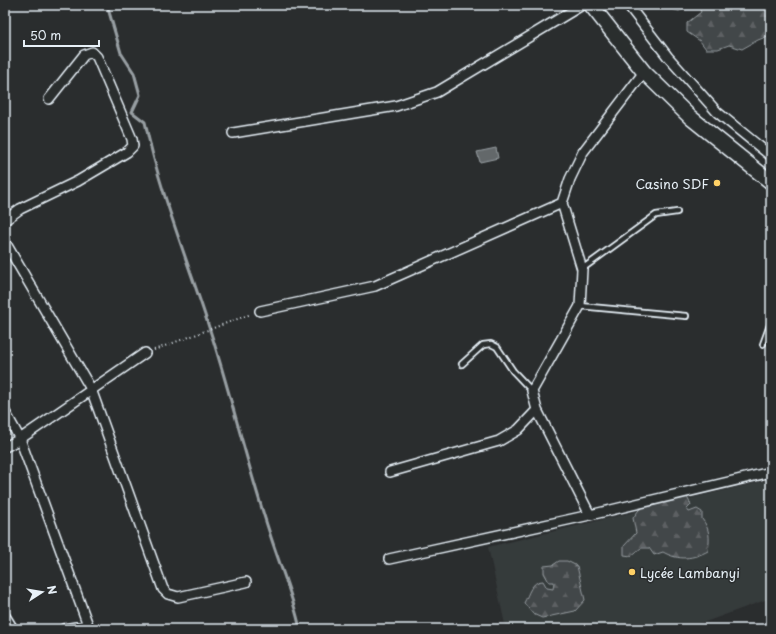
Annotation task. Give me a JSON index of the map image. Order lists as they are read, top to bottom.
{
  "places": ["Casino SDF", "Lycée Lambanyi"],
  "scale_bar": "50 m",
  "north": "right"
}
